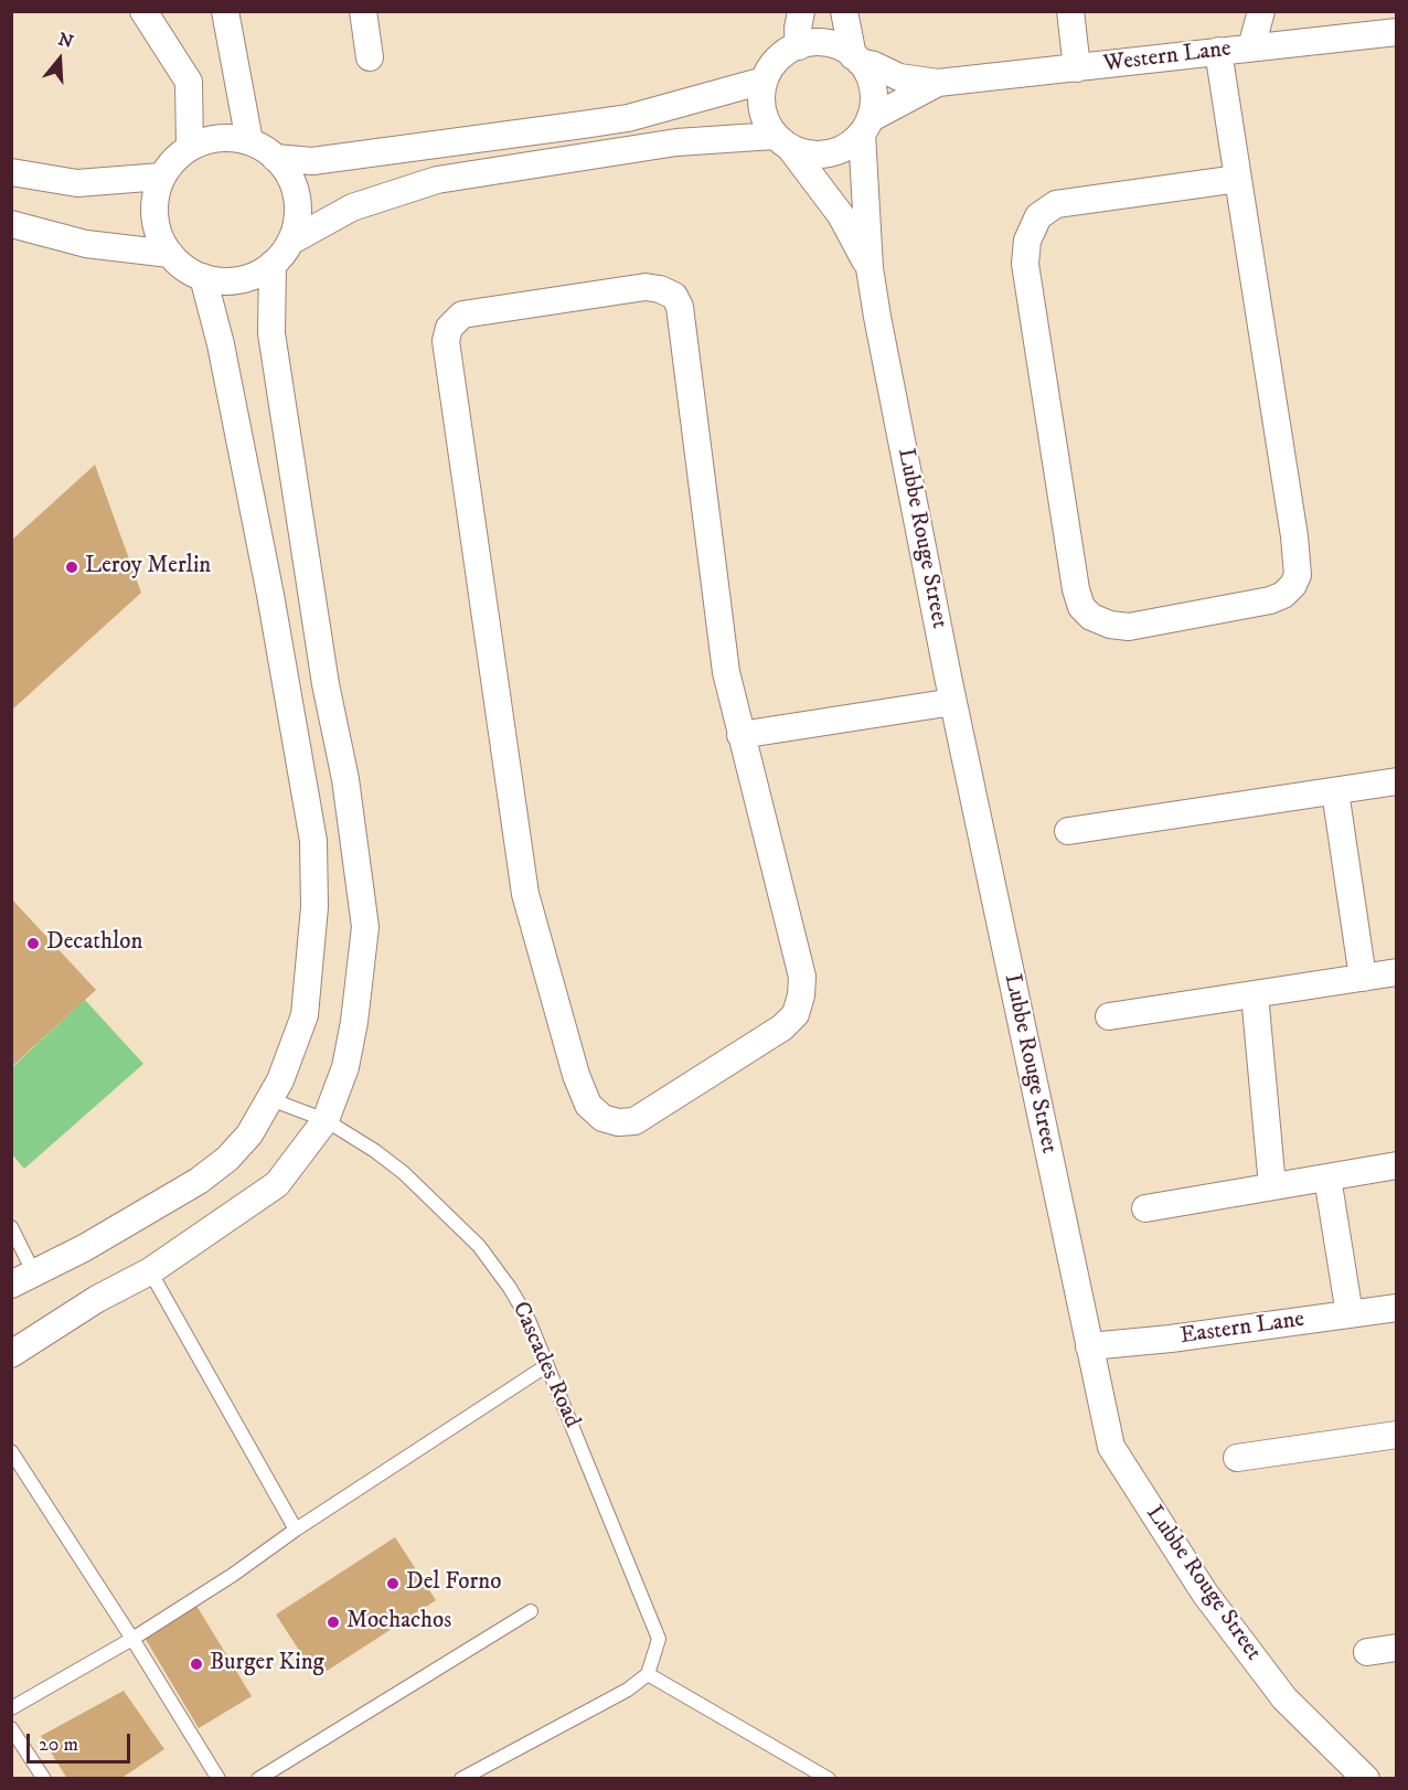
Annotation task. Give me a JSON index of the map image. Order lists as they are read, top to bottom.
{
  "streets": {
    "street": ["Western Lane", "Lubbe Rouge Street", "Eastern Lane"],
    "lane": ["Cascades Road"]
  },
  "crossings": [
    ["Western Lane", "Lubbe Rouge Street"],
    ["Lubbe Rouge Street", "Eastern Lane"]
  ],
  "places": [
    "Leroy Merlin",
    "Decathlon",
    "Del Forno",
    "Mochachos",
    "Burger King"
  ],
  "scale_bar": "20 m",
  "north": "top"
}
